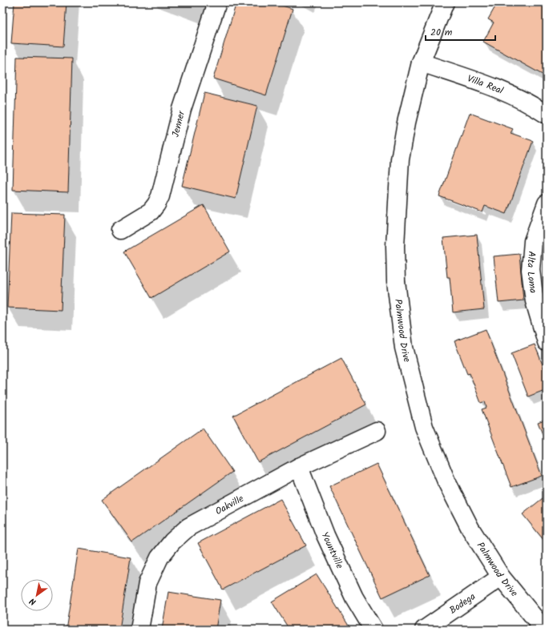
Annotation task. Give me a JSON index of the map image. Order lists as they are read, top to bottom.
{
  "streets": {
    "street": [
      "Villa Real",
      "Jenner",
      "Alta Loma",
      "Palmwood Drive",
      "Oakville",
      "Yountville",
      "Bodega"
    ]
  },
  "crossings": [
    ["Villa Real", "Palmwood Drive"],
    ["Palmwood Drive", "Bodega"],
    ["Oakville", "Yountville"]
  ],
  "scale_bar": "20 m",
  "north": "bottom left"
}
